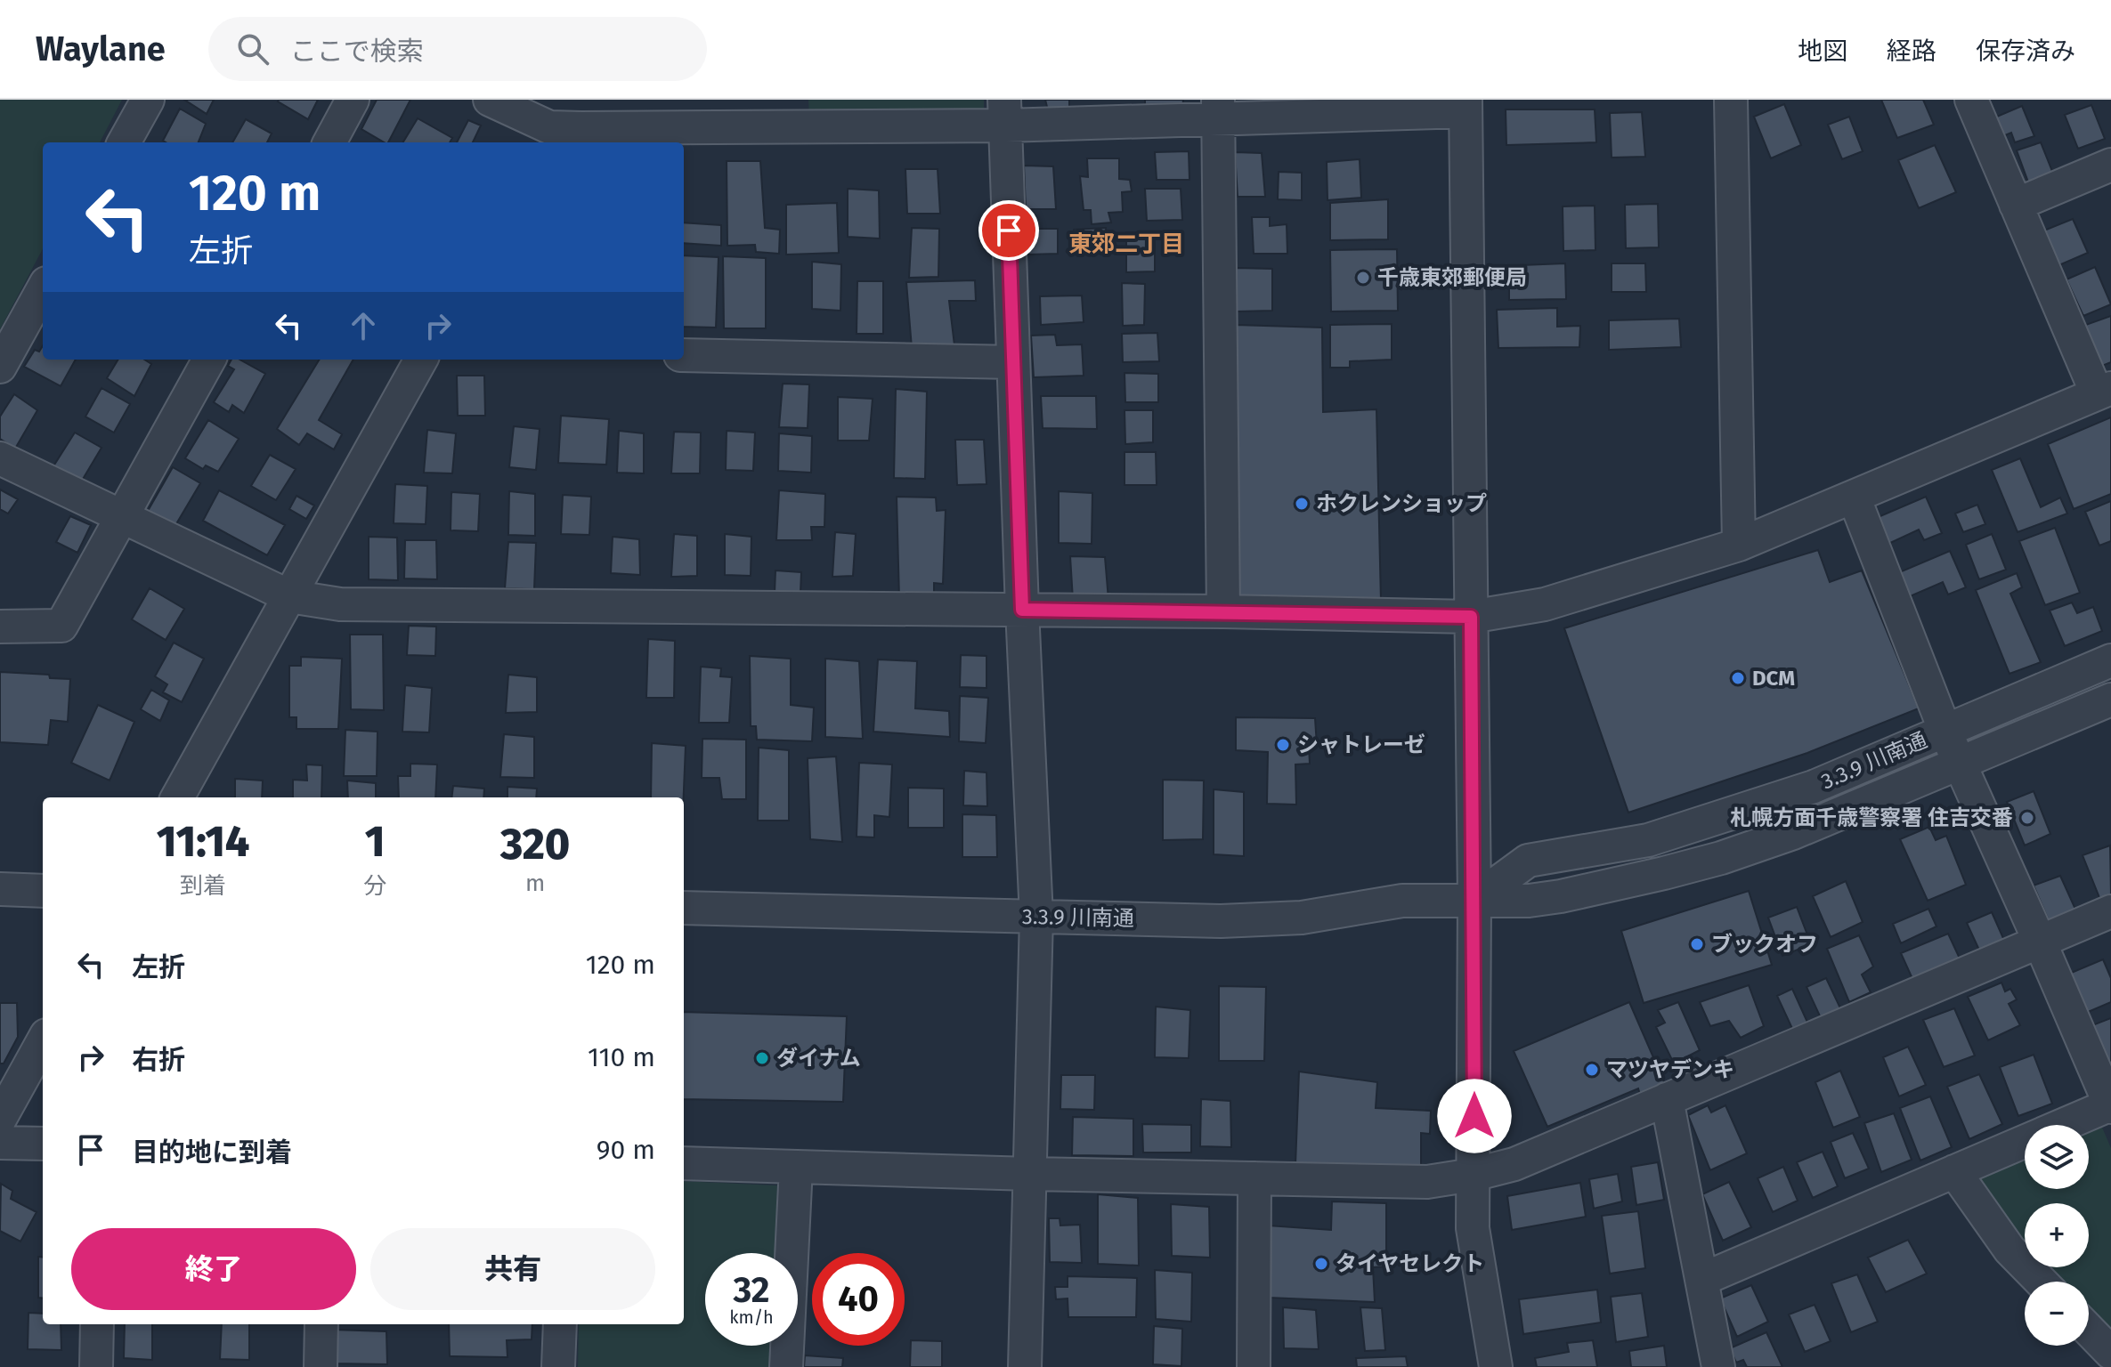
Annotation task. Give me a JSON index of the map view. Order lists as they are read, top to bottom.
{
  "streets": {
    "street": ["3.3.9 川南通"]
  },
  "districts": ["東郊二丁目"],
  "places": [
    "千歳東郊郵便局",
    "ホクレンショップ",
    "DCM",
    "シャトレーゼ",
    "札幌方面千歳警察署 住吉交番",
    "ブックオフ",
    "ダイナム",
    "マツヤデンキ",
    "タイヤセレクト"
  ],
  "page": {
    "header": "Waylane",
    "search": "ここで検索",
    "nav": ["地図", "経路", "保存済み"],
    "turn": ["120 m", "左折"],
    "eta": [
      "11:14",
      "到着",
      "1",
      "分",
      "320",
      "m"
    ],
    "list": [
      {
        "name": "左折",
        "value": "120 m"
      },
      {
        "name": "右折",
        "value": "110 m"
      },
      {
        "name": "目的地に到着",
        "value": "90 m"
      }
    ],
    "map_buttons": ["+", "−"],
    "buttons": ["終了", "共有"],
    "speed": "32 km/h",
    "limit": "40"
  }
}
